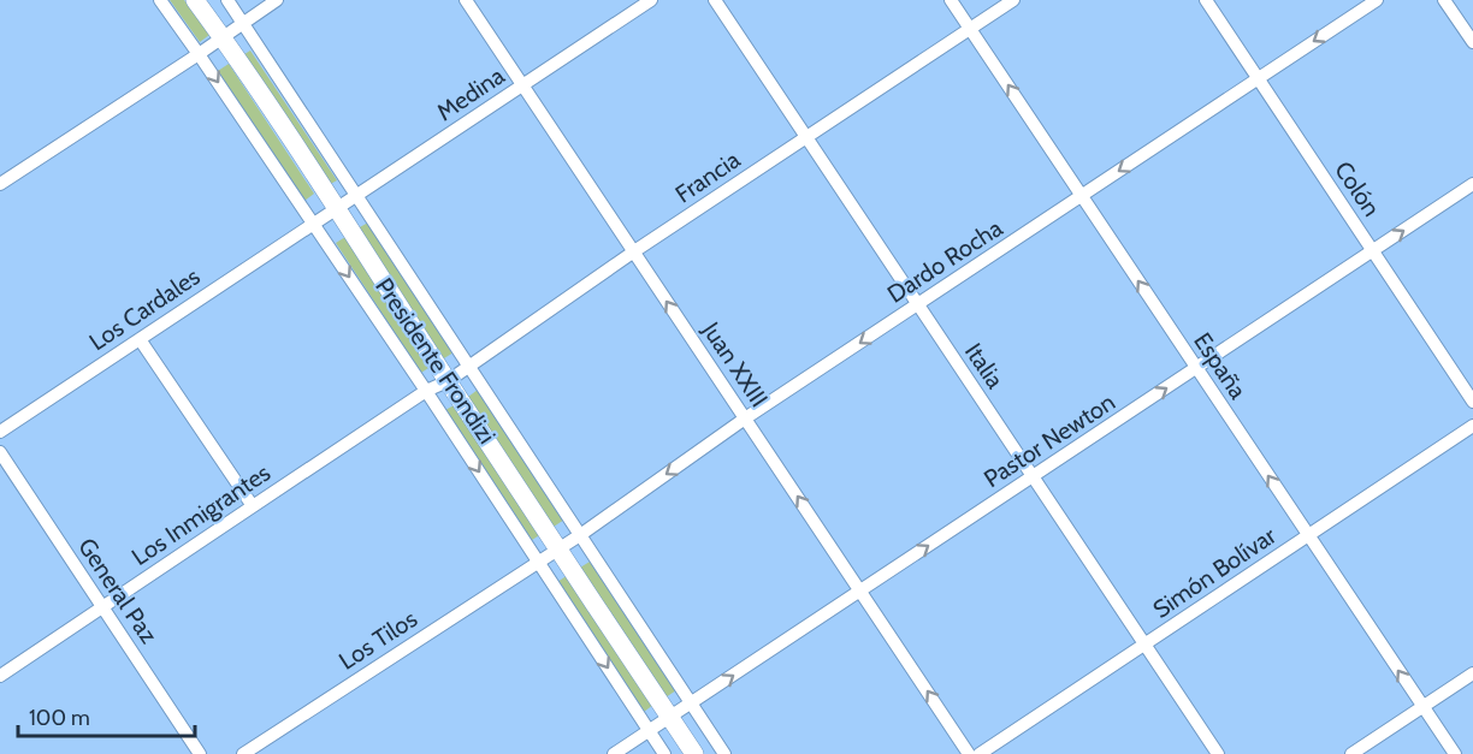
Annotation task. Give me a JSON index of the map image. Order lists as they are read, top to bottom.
{
  "streets": {
    "main road": ["Presidente Frondizi"],
    "street": [
      "Medina",
      "Francia",
      "Colón",
      "Dardo Rocha",
      "Los Cardales",
      "Juan XXIII",
      "Italia",
      "España",
      "Pastor Newton",
      "Los Inmigrantes",
      "Simón Bolívar",
      "General Paz",
      "Los Tilos"
    ]
  },
  "crossings": [
    ["Medina", "Los Cardales"],
    ["Medina", "Presidente Frondizi"],
    ["Medina", "Juan XXIII"],
    ["Francia", "Presidente Frondizi"],
    ["Francia", "Juan XXIII"],
    ["Francia", "Italia"],
    ["Francia", "España"],
    ["Francia", "Los Inmigrantes"],
    ["Colón", "Dardo Rocha"],
    ["Colón", "Pastor Newton"],
    ["Dardo Rocha", "Presidente Frondizi"],
    ["Dardo Rocha", "Juan XXIII"],
    ["Dardo Rocha", "Italia"],
    ["Dardo Rocha", "España"],
    ["Dardo Rocha", "Los Tilos"],
    ["Los Cardales", "Presidente Frondizi"],
    ["Presidente Frondizi", "Pastor Newton"],
    ["Presidente Frondizi", "Los Inmigrantes"],
    ["Presidente Frondizi", "Los Tilos"],
    ["Juan XXIII", "Pastor Newton"],
    ["Italia", "Pastor Newton"],
    ["Italia", "Simón Bolívar"],
    ["España", "Pastor Newton"],
    ["España", "Simón Bolívar"],
    ["Los Inmigrantes", "General Paz"]
  ],
  "one_way": [
    "Dardo Rocha",
    "Juan XXIII",
    "España",
    "Pastor Newton"
  ],
  "scale_bar": "100 m"
}
